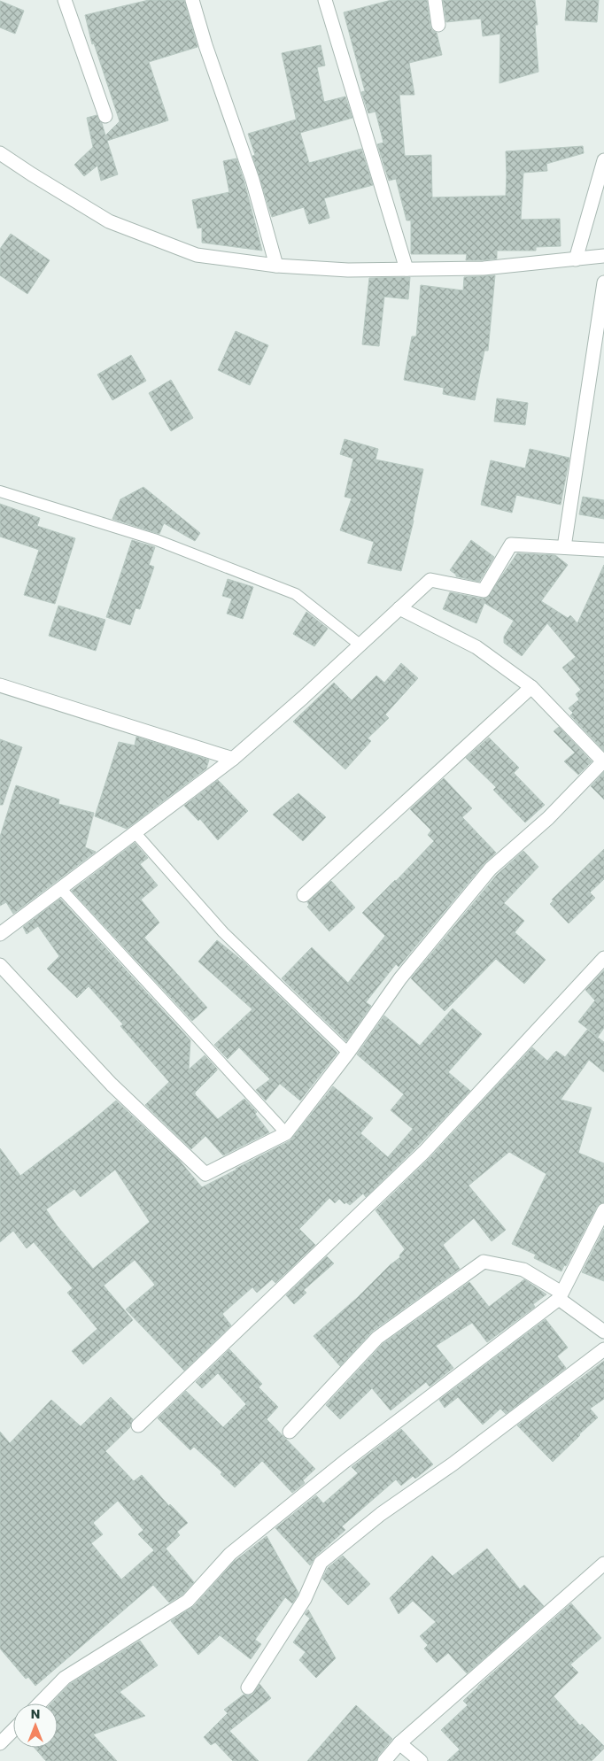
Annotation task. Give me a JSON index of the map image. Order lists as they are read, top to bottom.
{
  "north": "top"
}
